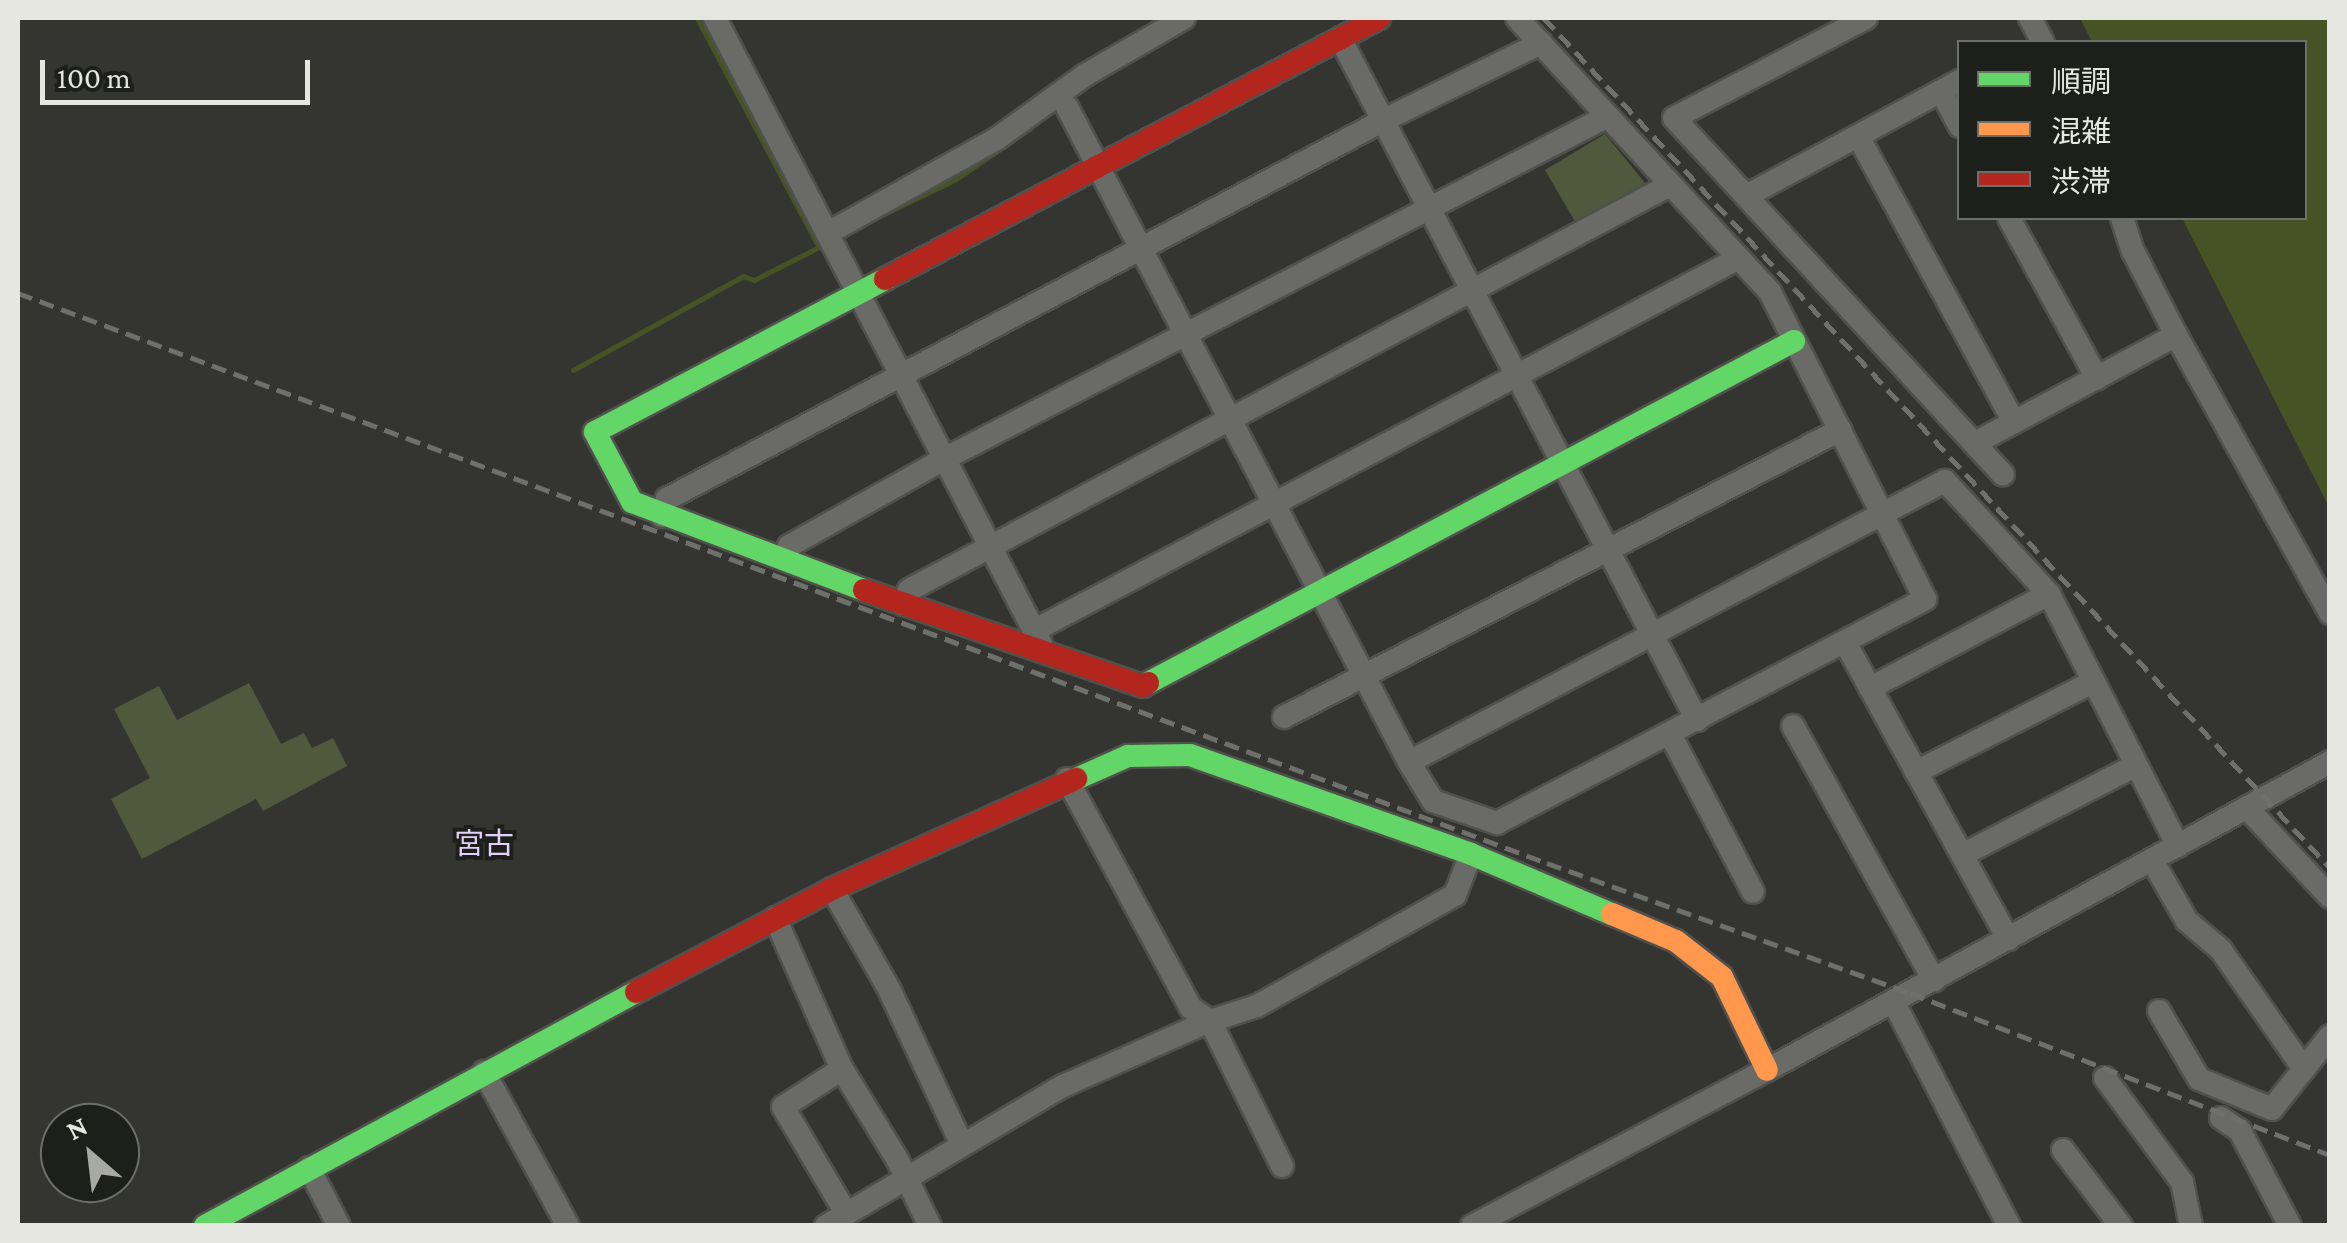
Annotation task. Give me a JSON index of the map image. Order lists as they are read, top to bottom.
{
  "districts": ["宮古"],
  "legend": ["順調", "混雑", "渋滞"],
  "scale_bar": "100 m",
  "north": "top left"
}
